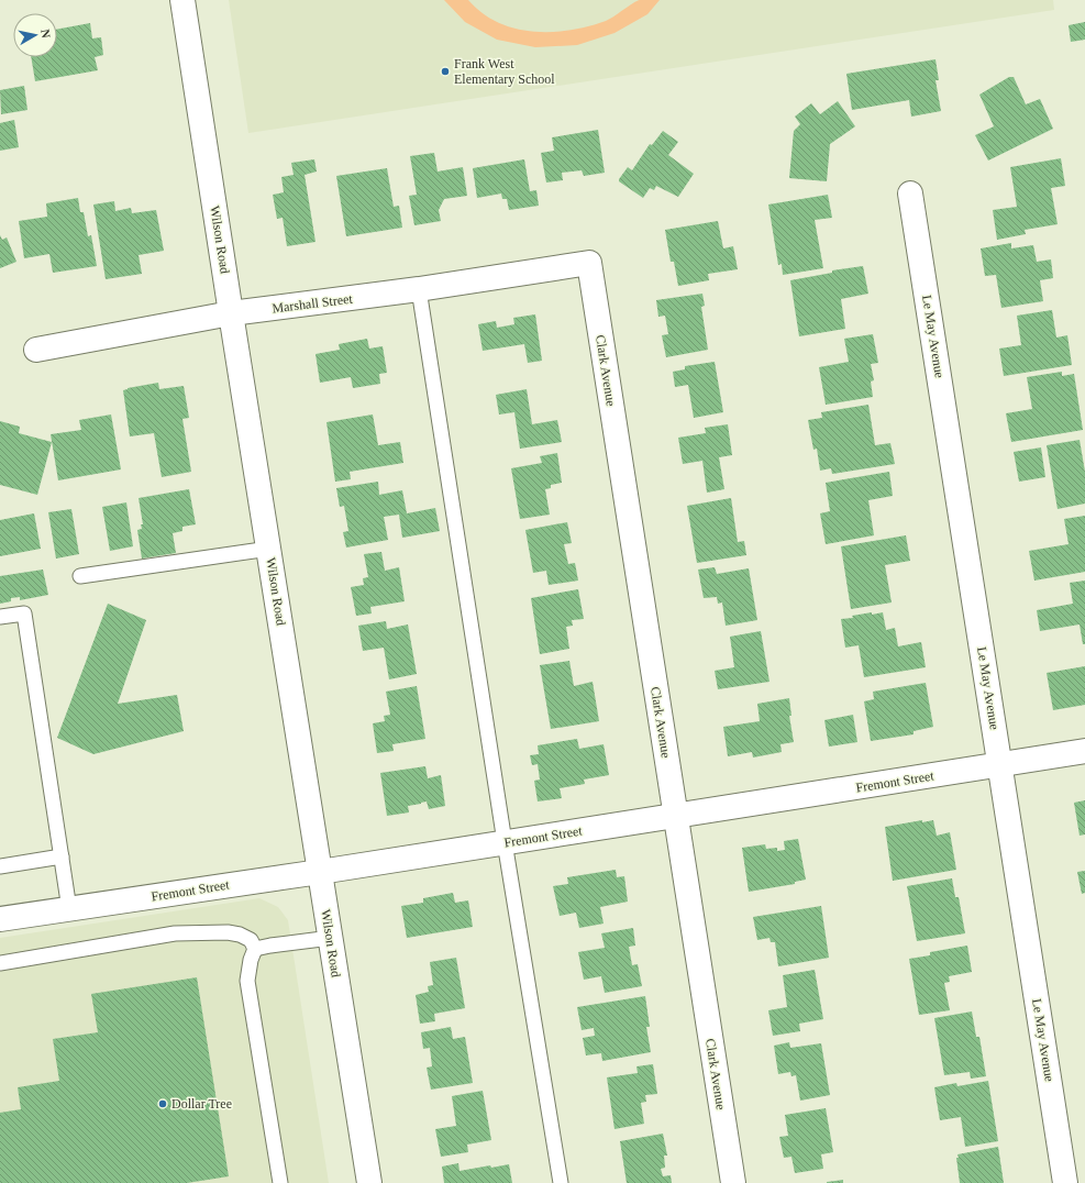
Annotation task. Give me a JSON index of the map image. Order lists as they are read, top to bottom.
{
  "streets": {
    "street": [
      "Wilson Road",
      "Marshall Street",
      "Le May Avenue",
      "Clark Avenue",
      "Fremont Street"
    ]
  },
  "crossings": [
    ["Wilson Road", "Marshall Street"],
    ["Wilson Road", "Fremont Street"],
    ["Marshall Street", "Clark Avenue"],
    ["Le May Avenue", "Fremont Street"],
    ["Clark Avenue", "Fremont Street"]
  ],
  "places": ["Frank West Elementary School", "Dollar Tree"],
  "north": "right"
}
